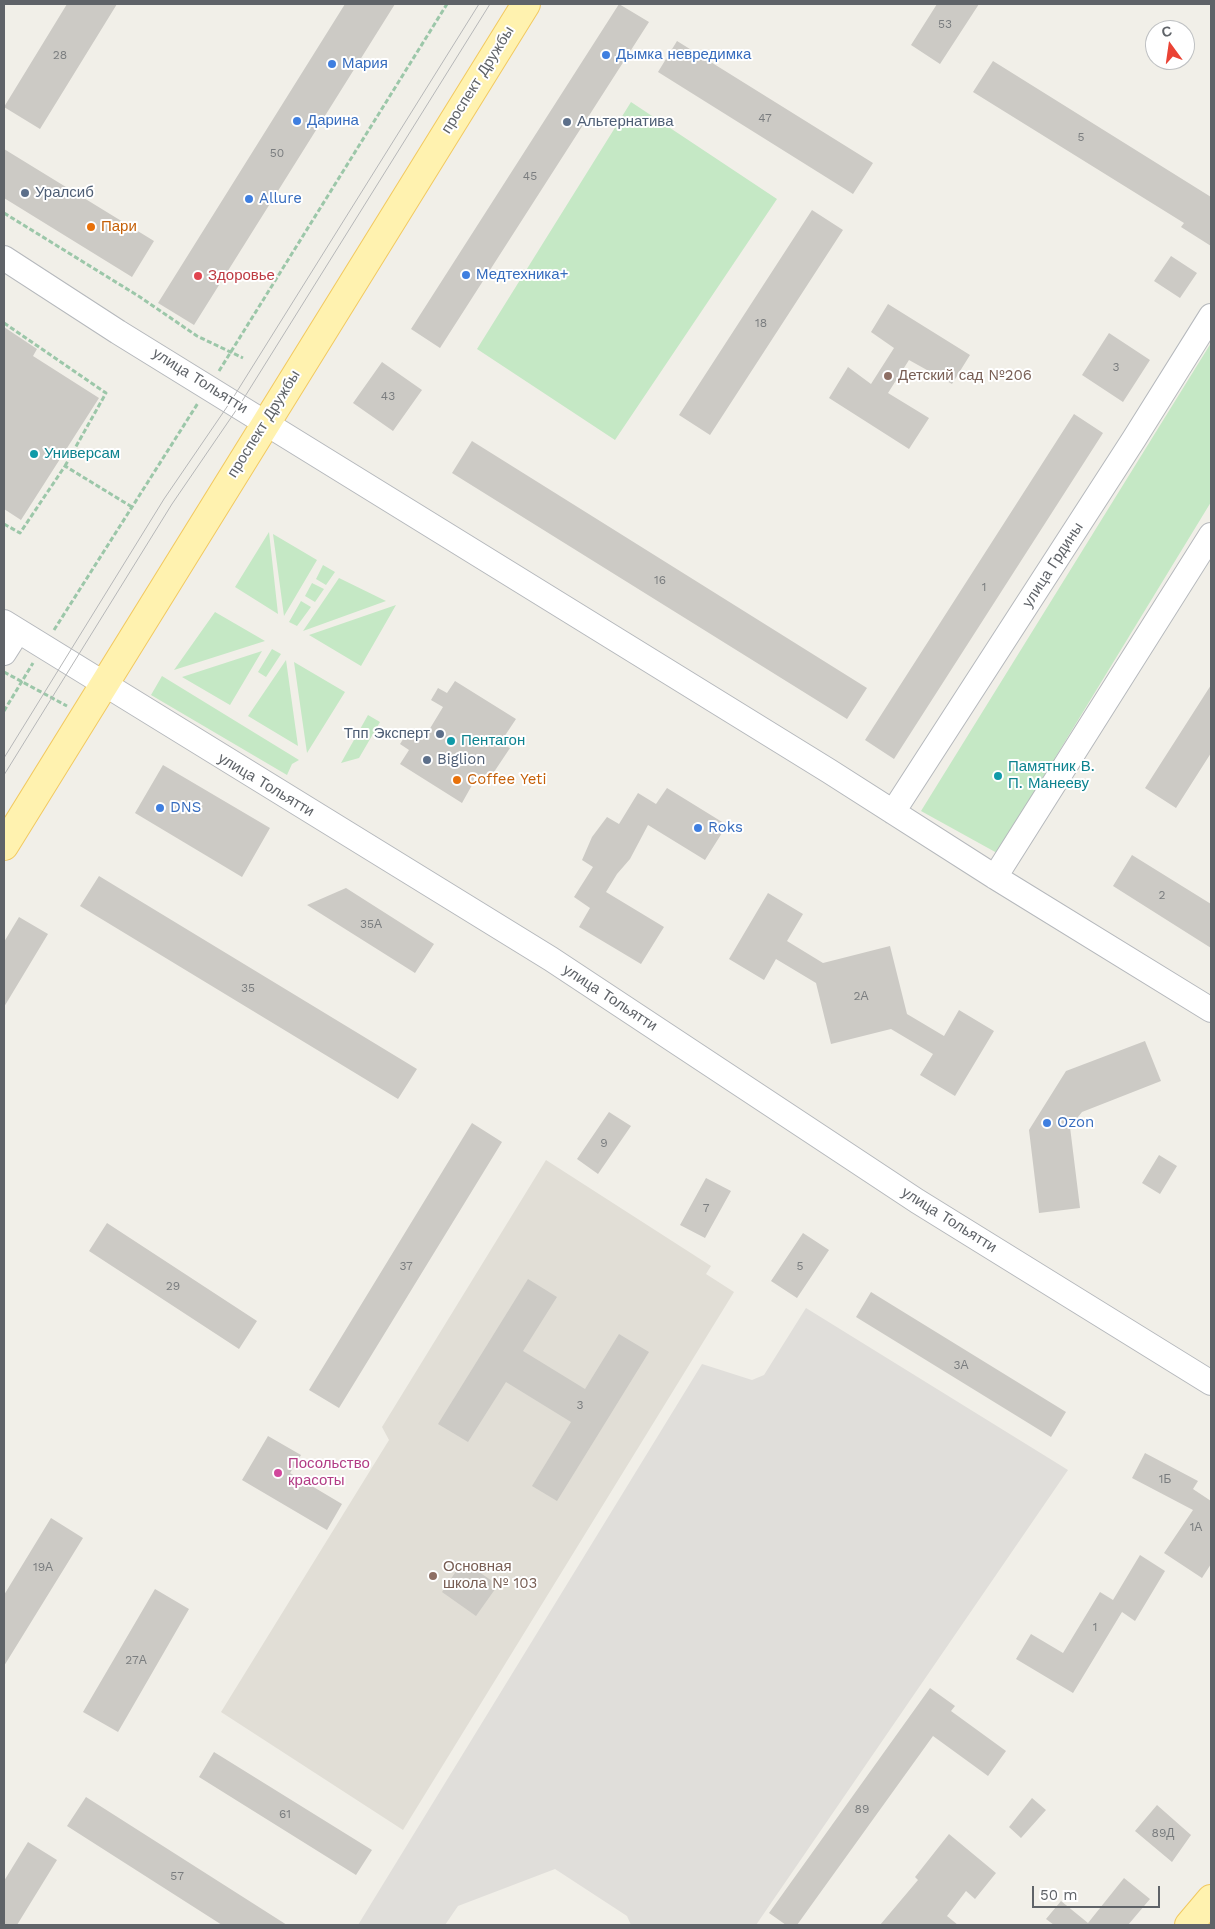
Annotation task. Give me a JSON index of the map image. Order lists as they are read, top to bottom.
{
  "streets": {
    "main road": ["проспект Дружбы"],
    "street": ["улица Тольятти", "улица Грдины"]
  },
  "crossings": [
    ["проспект Дружбы", "улица Тольятти"],
    ["улица Тольятти", "улица Грдины"]
  ],
  "places": [
    "Дымка невредимка",
    "Мария",
    "Дарина",
    "Альтернатива",
    "Уралсиб",
    "Allure",
    "Пари",
    "Медтехника+",
    "Здоровье",
    "Детский сад №206",
    "Универсам",
    "Тпп Эксперт",
    "Пентагон",
    "Biglion",
    "Памятник В. П. Манееву",
    "Coffee Yeti",
    "DNS",
    "Roks",
    "Ozon",
    "Посольство красоты",
    "Основная школа № 103"
  ],
  "house_numbers": [
    "53",
    "28",
    "47",
    "5",
    "50",
    "45",
    "18",
    "3",
    "43",
    "16",
    "1",
    "2",
    "35А",
    "35",
    "2А",
    "9",
    "7",
    "37",
    "5",
    "29",
    "3А",
    "3",
    "1Б",
    "1А",
    "19А",
    "1",
    "27А",
    "89",
    "61",
    "89Д",
    "57"
  ],
  "scale_bar": "50 m",
  "north": "top"
}
